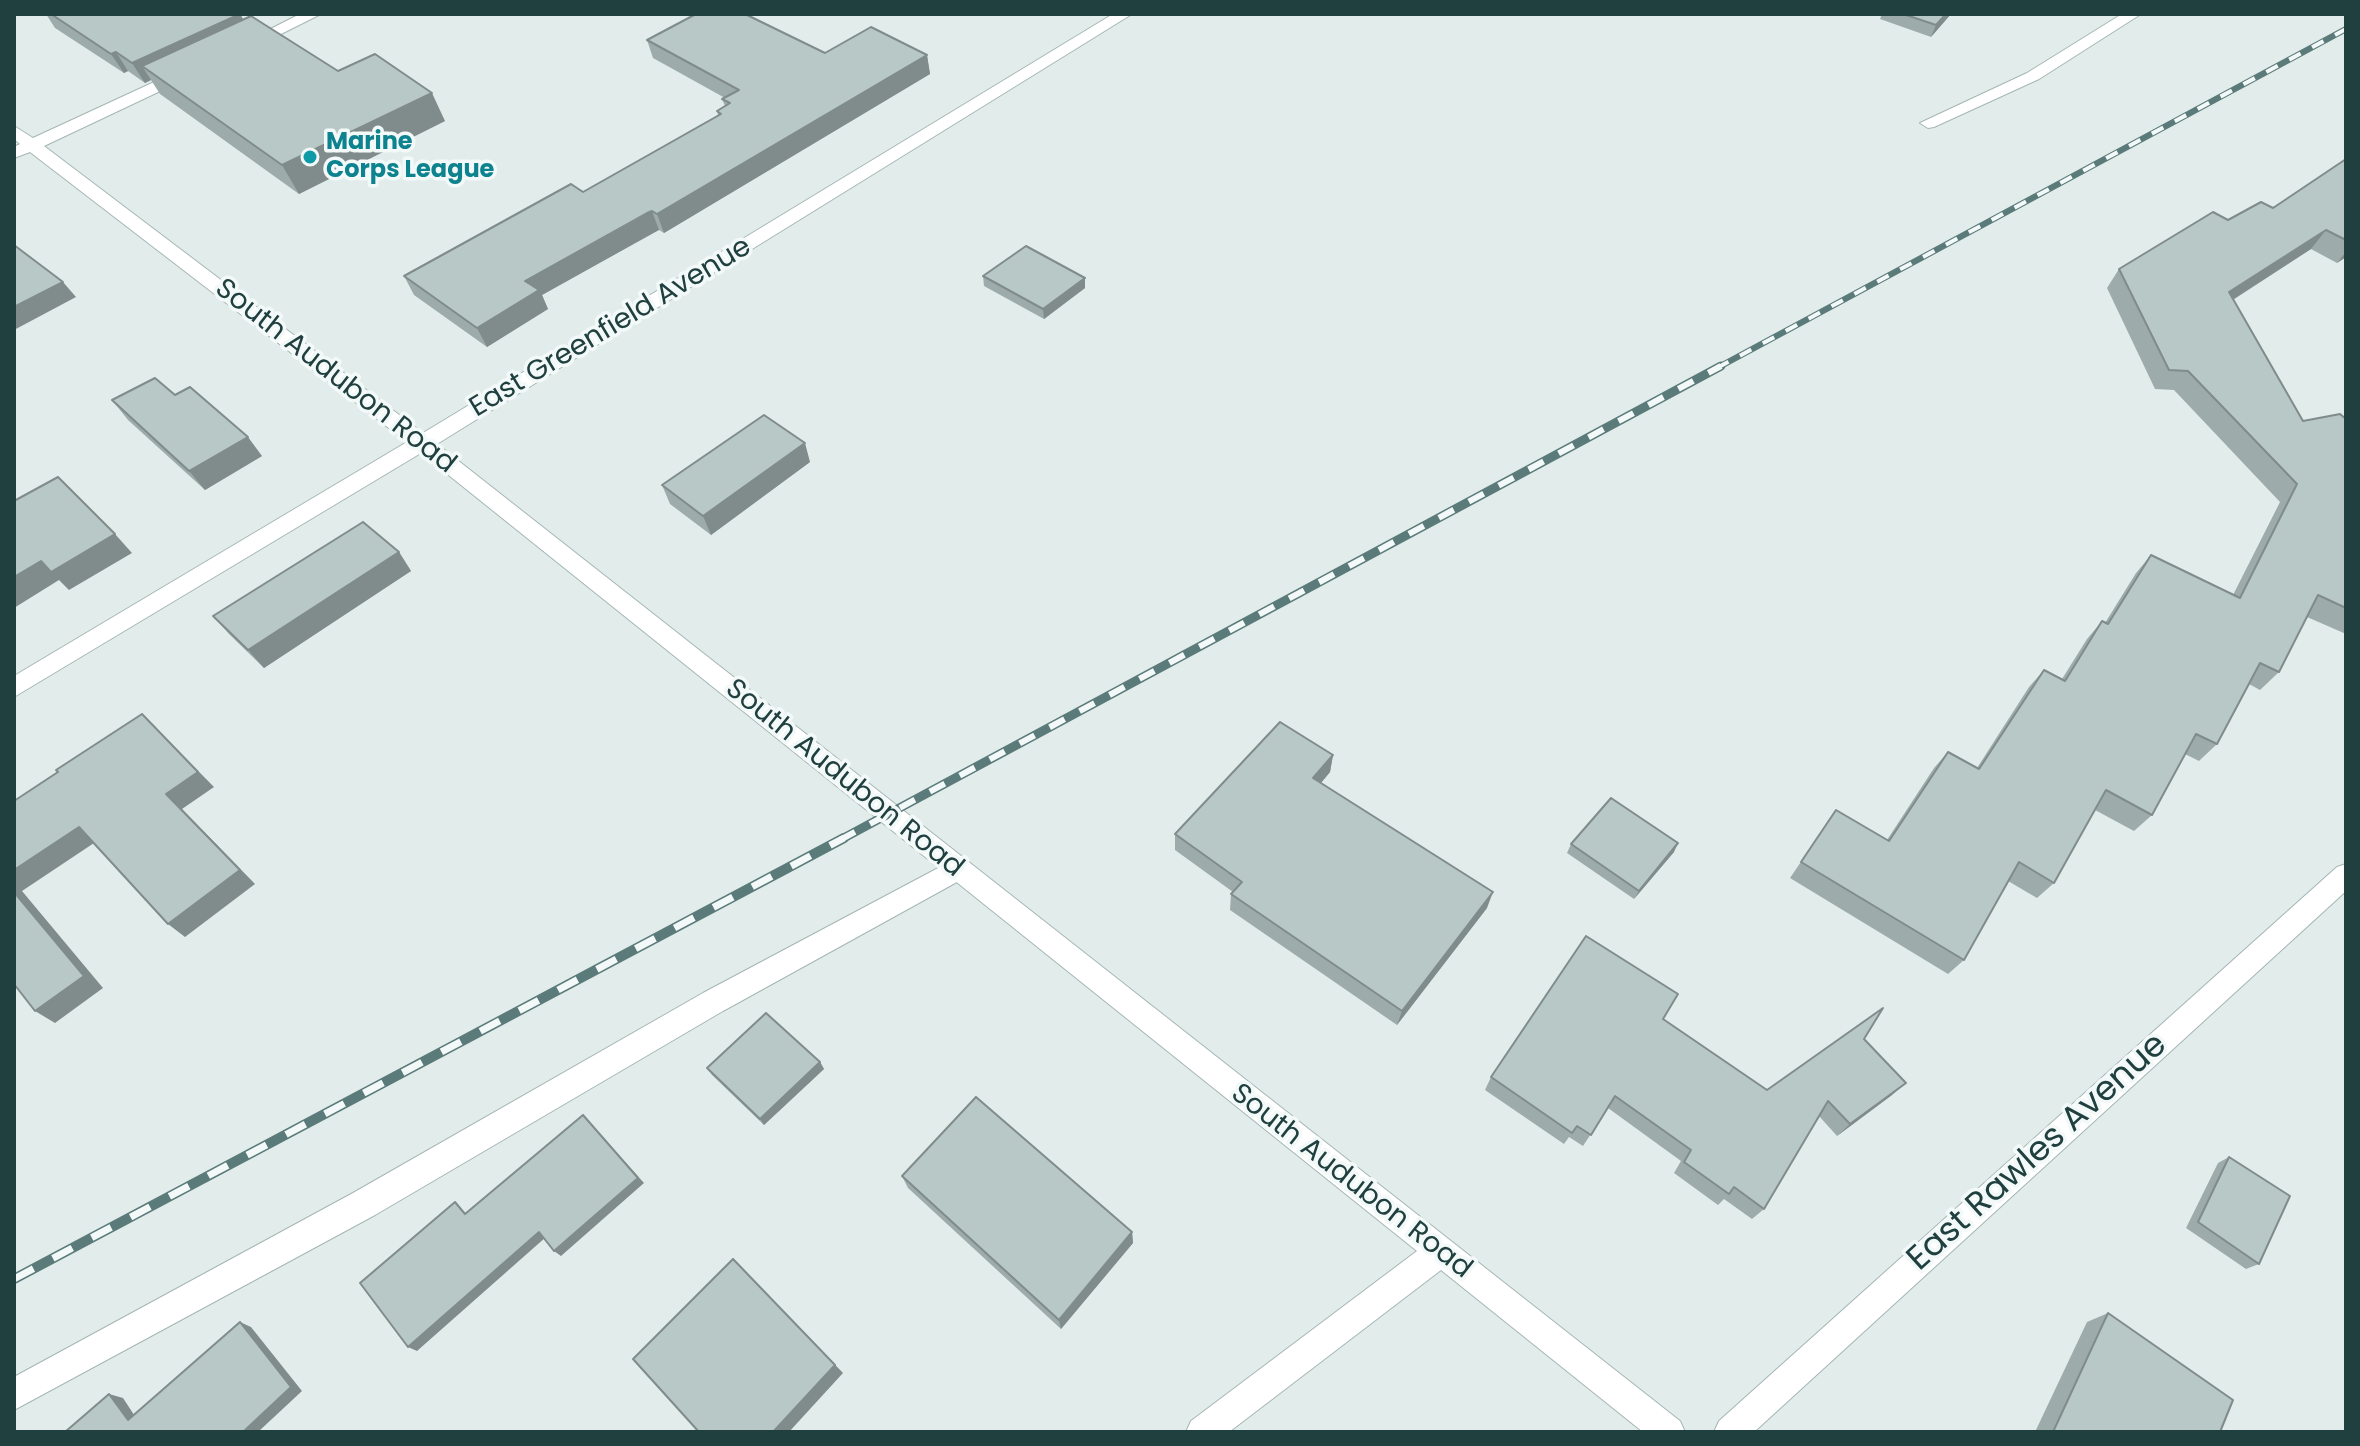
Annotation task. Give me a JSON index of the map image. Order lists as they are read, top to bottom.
{
  "streets": {
    "street": ["East Greenfield Avenue", "South Audubon Road", "East Rawles Avenue"]
  },
  "crossings": [
    ["East Greenfield Avenue", "South Audubon Road"]
  ],
  "places": ["Marine Corps League"]
}
